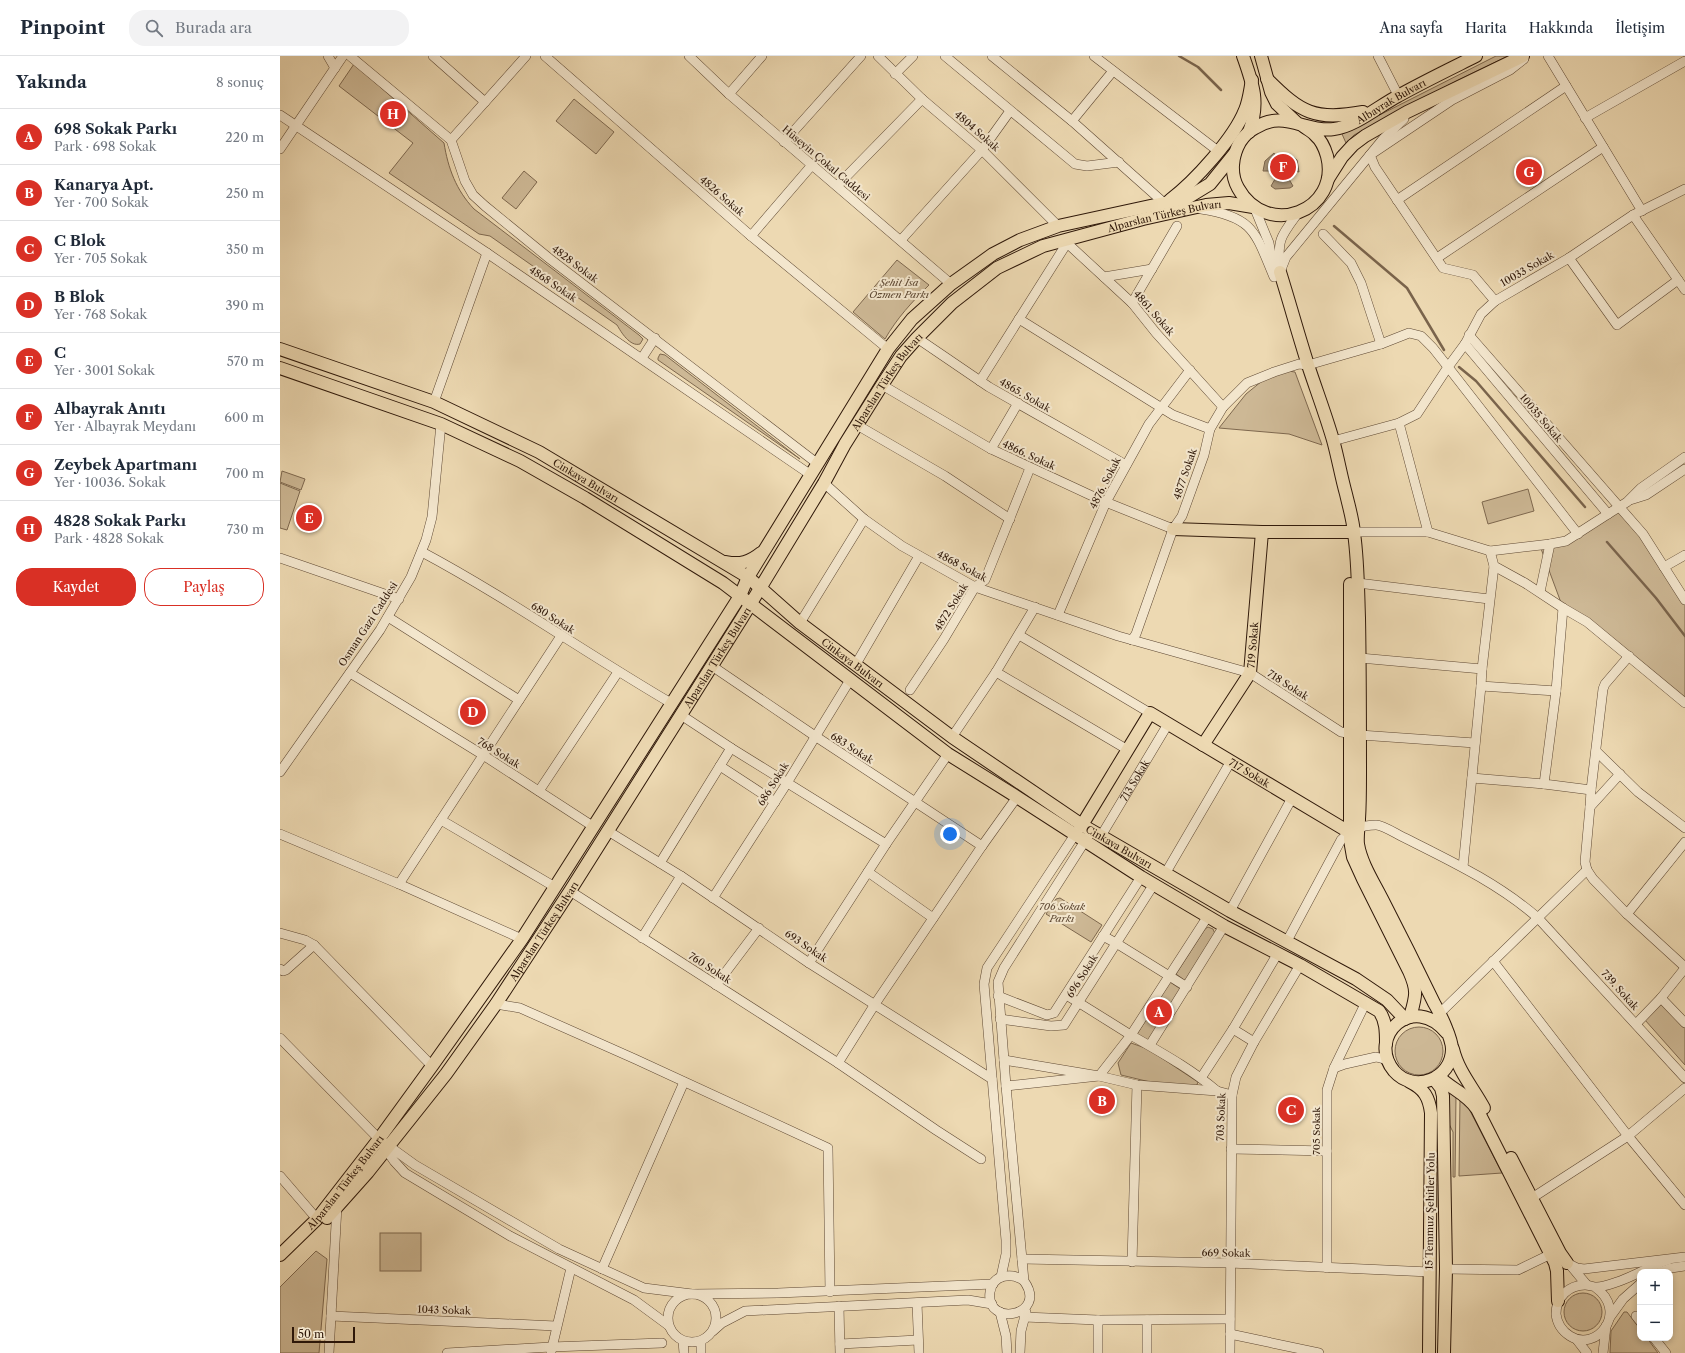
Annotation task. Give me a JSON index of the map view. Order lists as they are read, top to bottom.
{
  "streets": {
    "main road": [
      "Albayrak Bulvarı",
      "Alparslan Türkeş Bulvarı",
      "Cinkaya Bulvarı",
      "719 Sokak",
      "717 Sokak",
      "713 Sokak",
      "15 Temmuz Şehitler Yolu"
    ],
    "street": [
      "4804 Sokak",
      "Hüseyin Çokal Caddesi",
      "4826 Sokak",
      "4828 Sokak",
      "10033 Sokak",
      "4868 Sokak",
      "4861. Sokak",
      "4865. Sokak",
      "10035 Sokak",
      "4866. Sokak",
      "4877 Sokak",
      "4876. Sokak",
      "4872 Sokak",
      "680 Sokak",
      "Osman Gazi Caddesi",
      "718 Sokak",
      "683 Sokak",
      "768 Sokak",
      "686 Sokak",
      "693 Sokak",
      "760 Sokak",
      "696 Sokak",
      "739. Sokak",
      "703 Sokak",
      "705 Sokak",
      "669 Sokak",
      "1043 Sokak"
    ]
  },
  "crossings": [
    ["Albayrak Bulvarı", "Alparslan Türkeş Bulvarı"],
    ["4804 Sokak", "Alparslan Türkeş Bulvarı"],
    ["Hüseyin Çokal Caddesi", "Alparslan Türkeş Bulvarı"],
    ["4826 Sokak", "Alparslan Türkeş Bulvarı"],
    ["Alparslan Türkeş Bulvarı", "4828 Sokak"],
    ["Alparslan Türkeş Bulvarı", "4868 Sokak"],
    ["Alparslan Türkeş Bulvarı", "4861. Sokak"],
    ["Alparslan Türkeş Bulvarı", "4865. Sokak"],
    ["Alparslan Türkeş Bulvarı", "4866. Sokak"],
    ["Alparslan Türkeş Bulvarı", "Cinkaya Bulvarı"],
    ["Alparslan Türkeş Bulvarı", "680 Sokak"],
    ["Alparslan Türkeş Bulvarı", "683 Sokak"],
    ["Alparslan Türkeş Bulvarı", "768 Sokak"],
    ["Alparslan Türkeş Bulvarı", "693 Sokak"],
    ["Alparslan Türkeş Bulvarı", "760 Sokak"],
    ["4868 Sokak", "4877 Sokak"],
    ["4868 Sokak", "4876. Sokak"],
    ["4868 Sokak", "4872 Sokak"],
    ["4868 Sokak", "718 Sokak"],
    ["4861. Sokak", "4877 Sokak"],
    ["4861. Sokak", "4876. Sokak"],
    ["4865. Sokak", "4876. Sokak"],
    ["4866. Sokak", "4877 Sokak"],
    ["4866. Sokak", "4876. Sokak"],
    ["4866. Sokak", "4872 Sokak"],
    ["4877 Sokak", "718 Sokak"],
    ["Cinkaya Bulvarı", "Osman Gazi Caddesi"],
    ["Cinkaya Bulvarı", "713 Sokak"],
    ["Cinkaya Bulvarı", "686 Sokak"],
    ["Cinkaya Bulvarı", "696 Sokak"],
    ["Cinkaya Bulvarı", "703 Sokak"],
    ["Cinkaya Bulvarı", "705 Sokak"],
    ["Cinkaya Bulvarı", "15 Temmuz Şehitler Yolu"],
    ["680 Sokak", "Osman Gazi Caddesi"],
    ["Osman Gazi Caddesi", "768 Sokak"],
    ["719 Sokak", "718 Sokak"],
    ["719 Sokak", "717 Sokak"],
    ["683 Sokak", "686 Sokak"],
    ["717 Sokak", "713 Sokak"],
    ["717 Sokak", "739. Sokak"],
    ["686 Sokak", "693 Sokak"],
    ["703 Sokak", "669 Sokak"],
    ["705 Sokak", "669 Sokak"],
    ["15 Temmuz Şehitler Yolu", "669 Sokak"]
  ],
  "parks": ["Şehit İsa Özmen Parkı", "706 Sokak Parkı"],
  "scale_bar": "50 m",
  "page": {
    "header": "Pinpoint",
    "search": "Burada ara",
    "nav": [
      "Ana sayfa",
      "Harita",
      "Hakkında",
      "İletişim"
    ],
    "heading": ["Yakında", "8 sonuç"],
    "pins": [
      "H",
      "F",
      "G",
      "E",
      "D",
      "A",
      "B",
      "C"
    ],
    "list": [
      {
        "mark": "A",
        "name": "698 Sokak Parkı",
        "note": "Park · 698 Sokak",
        "value": "220 m"
      },
      {
        "mark": "B",
        "name": "Kanarya Apt.",
        "note": "Yer · 700 Sokak",
        "value": "250 m"
      },
      {
        "mark": "C",
        "name": "C Blok",
        "note": "Yer · 705 Sokak",
        "value": "350 m"
      },
      {
        "mark": "D",
        "name": "B Blok",
        "note": "Yer · 768 Sokak",
        "value": "390 m"
      },
      {
        "mark": "E",
        "name": "C",
        "note": "Yer · 3001 Sokak",
        "value": "570 m"
      },
      {
        "mark": "F",
        "name": "Albayrak Anıtı",
        "note": "Yer · Albayrak Meydanı",
        "value": "600 m"
      },
      {
        "mark": "G",
        "name": "Zeybek Apartmanı",
        "note": "Yer · 10036. Sokak",
        "value": "700 m"
      },
      {
        "mark": "H",
        "name": "4828 Sokak Parkı",
        "note": "Park · 4828 Sokak",
        "value": "730 m"
      }
    ],
    "buttons": ["Kaydet", "Paylaş"],
    "map_buttons": ["+", "−"],
    "scale": "50 m"
  }
}
